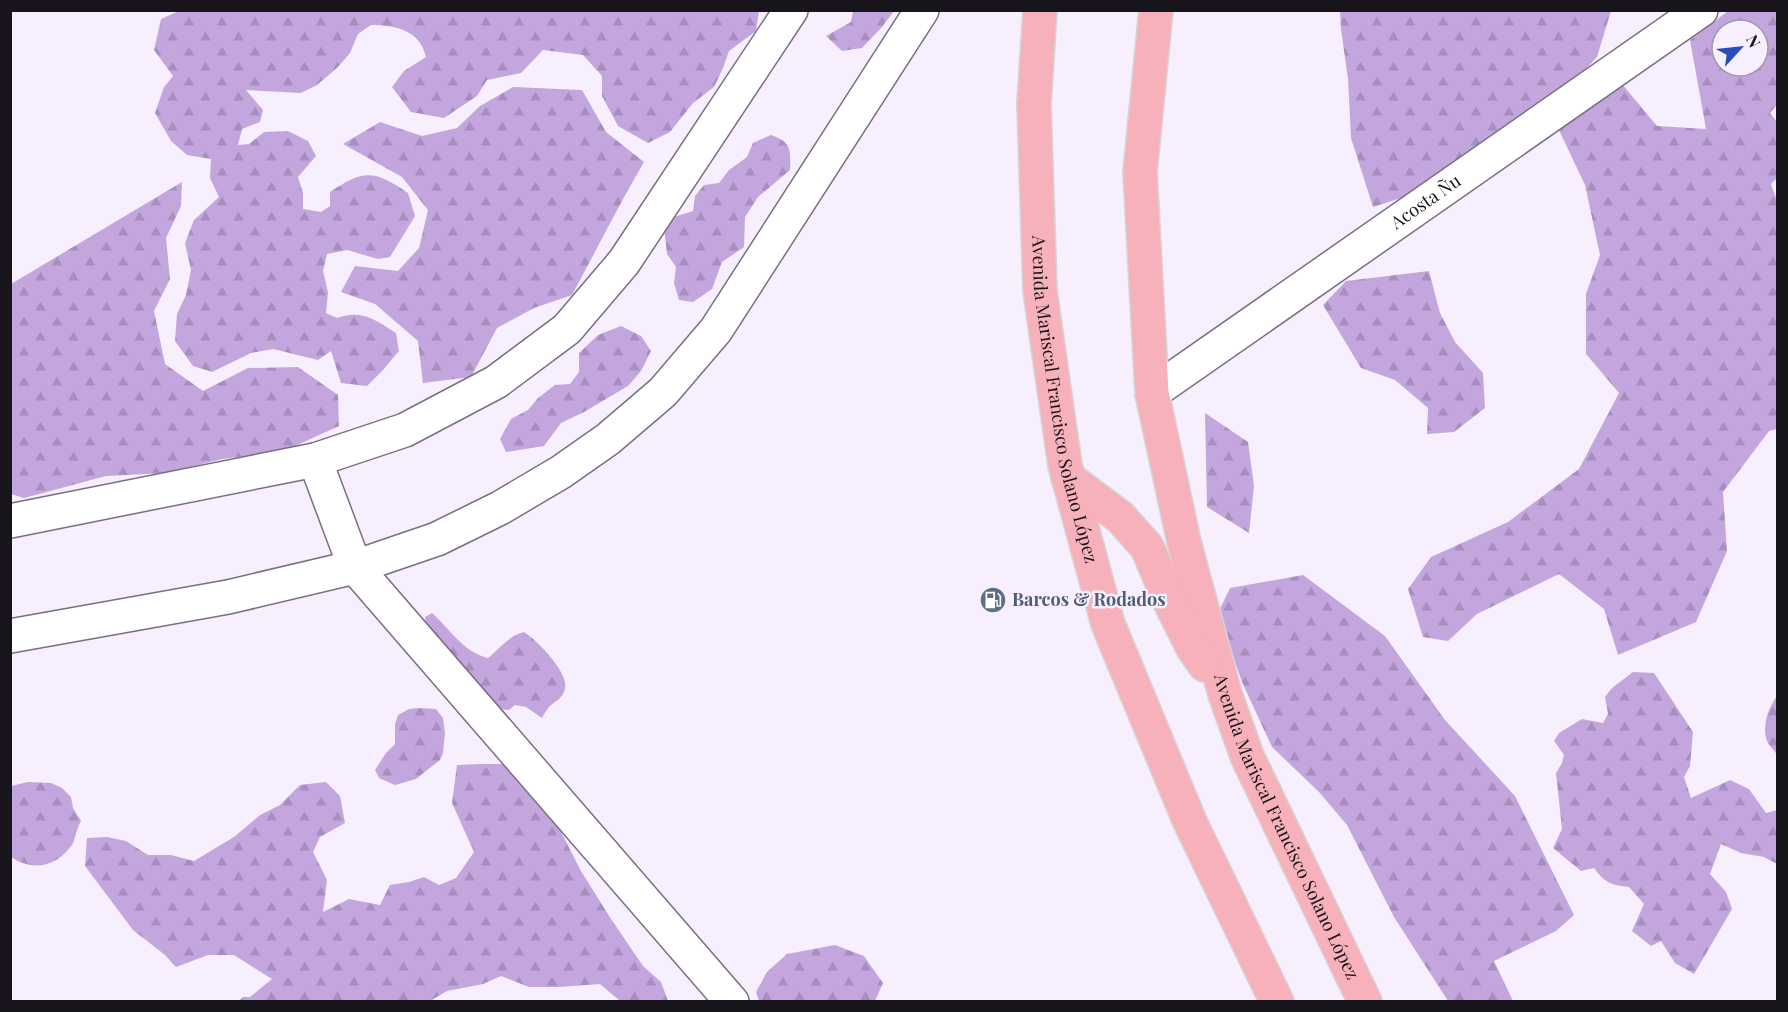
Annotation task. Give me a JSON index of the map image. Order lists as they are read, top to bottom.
{
  "streets": {
    "main road": ["Avenida Mariscal Francisco Solano López"],
    "street": ["Acosta Ñu"]
  },
  "crossings": [
    ["Acosta Ñu", "Avenida Mariscal Francisco Solano López"]
  ],
  "places": {
    "fuel station": ["Barcos & Rodados"]
  },
  "north": "top right"
}
